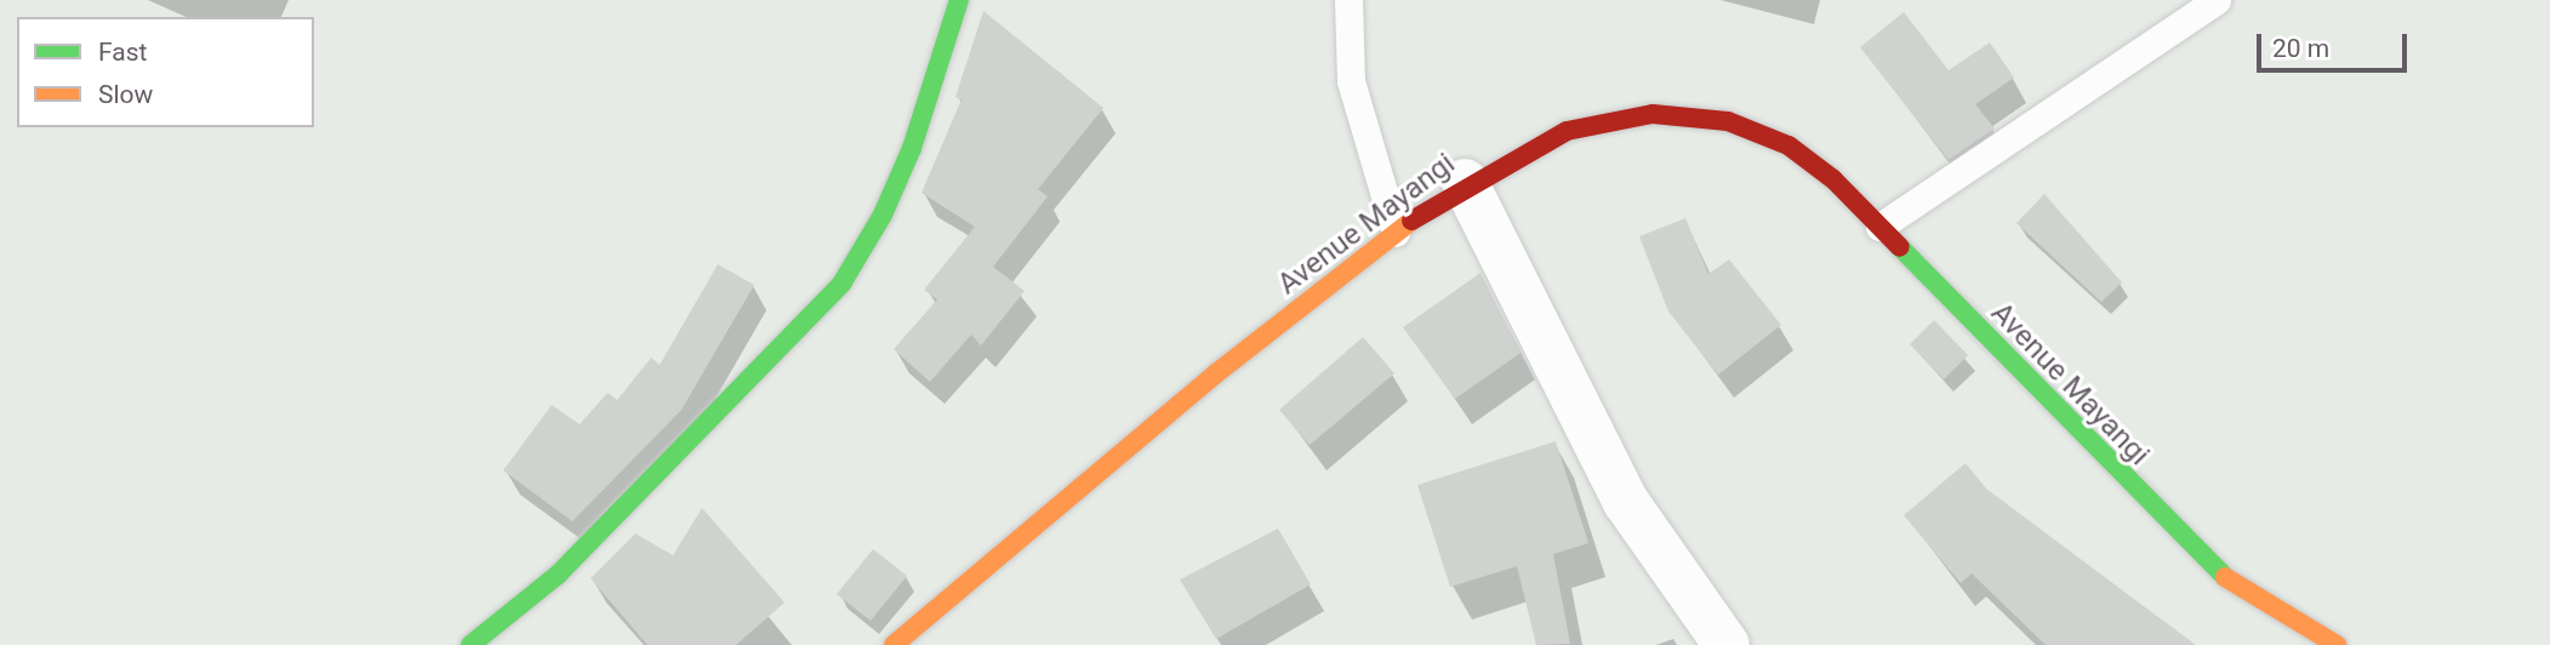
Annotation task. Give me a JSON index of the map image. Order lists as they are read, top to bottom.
{
  "streets": {
    "street": ["Avenue Mayangi"]
  },
  "legend": ["Fast", "Slow"],
  "scale_bar": "20 m"
}
